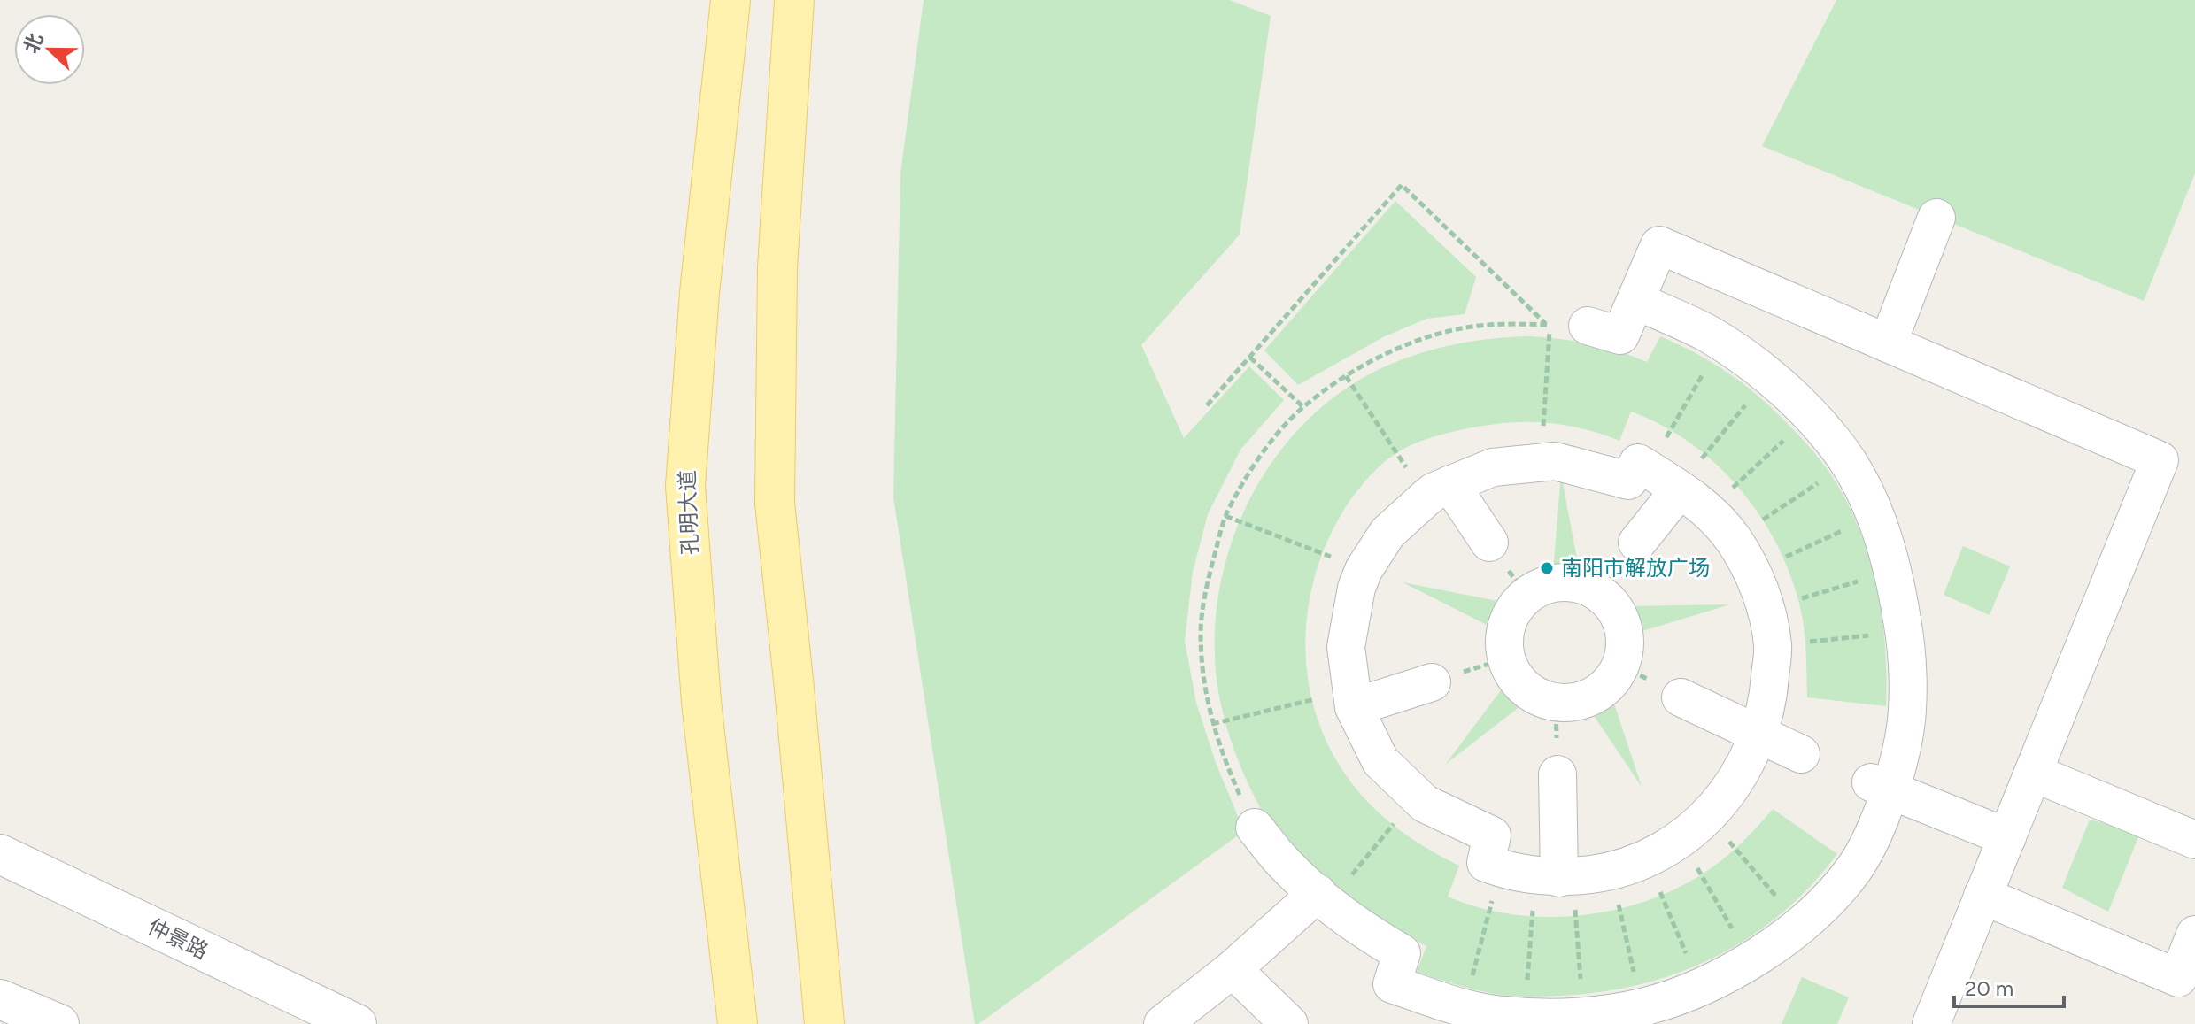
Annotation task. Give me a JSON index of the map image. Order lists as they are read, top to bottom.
{
  "streets": {
    "main road": ["孔明大道", "仲景路"]
  },
  "places": ["南阳市解放广场"],
  "scale_bar": "20 m",
  "north": "left"
}
